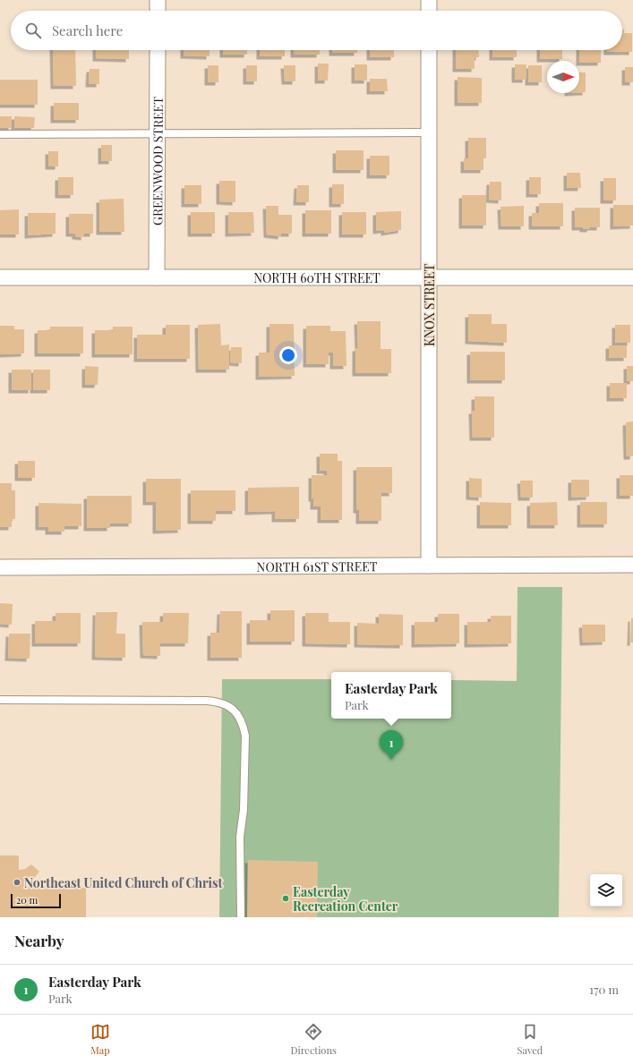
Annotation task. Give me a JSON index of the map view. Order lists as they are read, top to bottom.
{
  "streets": {
    "street": [
      "GREENWOOD STREET",
      "NORTH 60TH STREET",
      "KNOX STREET",
      "NORTH 61ST STREET"
    ]
  },
  "crossings": [
    ["GREENWOOD STREET", "NORTH 60TH STREET"],
    ["NORTH 60TH STREET", "KNOX STREET"],
    ["KNOX STREET", "NORTH 61ST STREET"]
  ],
  "places": ["Northeast United Church of Christ", "Easterday Recreation Center"],
  "scale_bar": "20 m",
  "north": "right",
  "page": {
    "search": "Search here",
    "popup": ["Easterday Park", "Park"],
    "pins": "1",
    "scale": "20 m",
    "heading": "Nearby",
    "list": [
      {
        "mark": "1",
        "name": "Easterday Park",
        "note": "Park",
        "value": "170 m"
      }
    ],
    "nav": ["Map", "Directions", "Saved"]
  }
}
